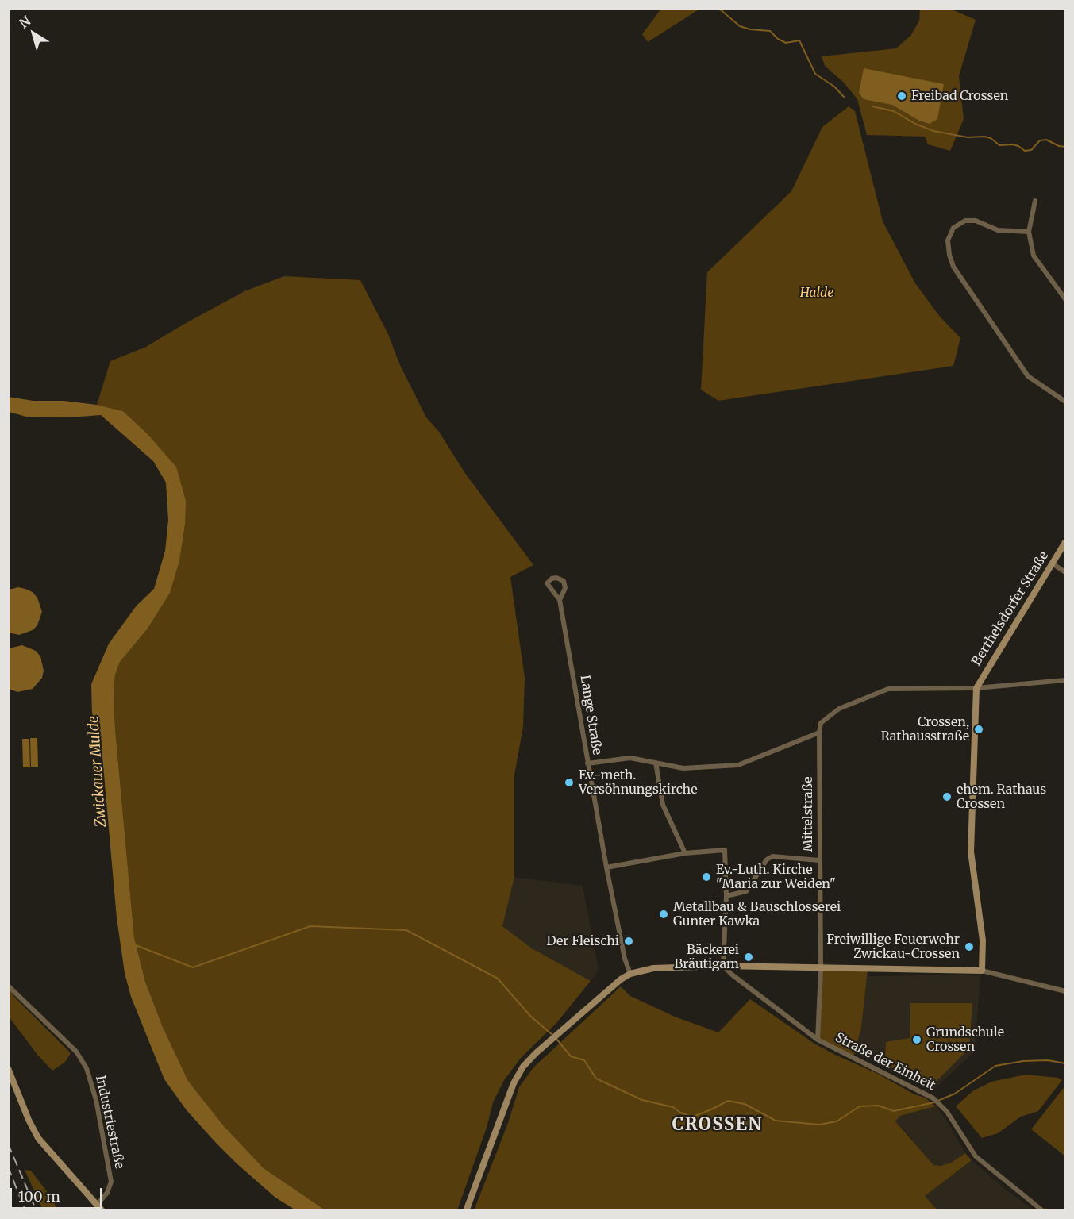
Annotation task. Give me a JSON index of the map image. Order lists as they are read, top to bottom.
{
  "streets": {
    "street": [
      "Berthelsdorfer Straße",
      "Lange Straße",
      "Mittelstraße",
      "Straße der Einheit",
      "Industriestraße"
    ]
  },
  "crossings": [
    ["Mittelstraße", "Straße der Einheit"]
  ],
  "districts": ["CROSSEN"],
  "water": ["Zwickauer Mulde"],
  "parks": ["Halde"],
  "places": [
    "Freibad Crossen",
    "Crossen, Rathausstraße",
    "Ev.-meth. Versöhnungskirche",
    "ehem. Rathaus Crossen",
    "Ev.-Luth. Kirche \"Maria zur Weiden\"",
    "Metallbau & Bauschlosserei Gunter Kawka",
    "Der Fleischi",
    "Freiwillige Feuerwehr Zwickau-Crossen",
    "Bäckerei Bräutigam",
    "Grundschule Crossen"
  ],
  "scale_bar": "100 m",
  "north": "top left"
}
